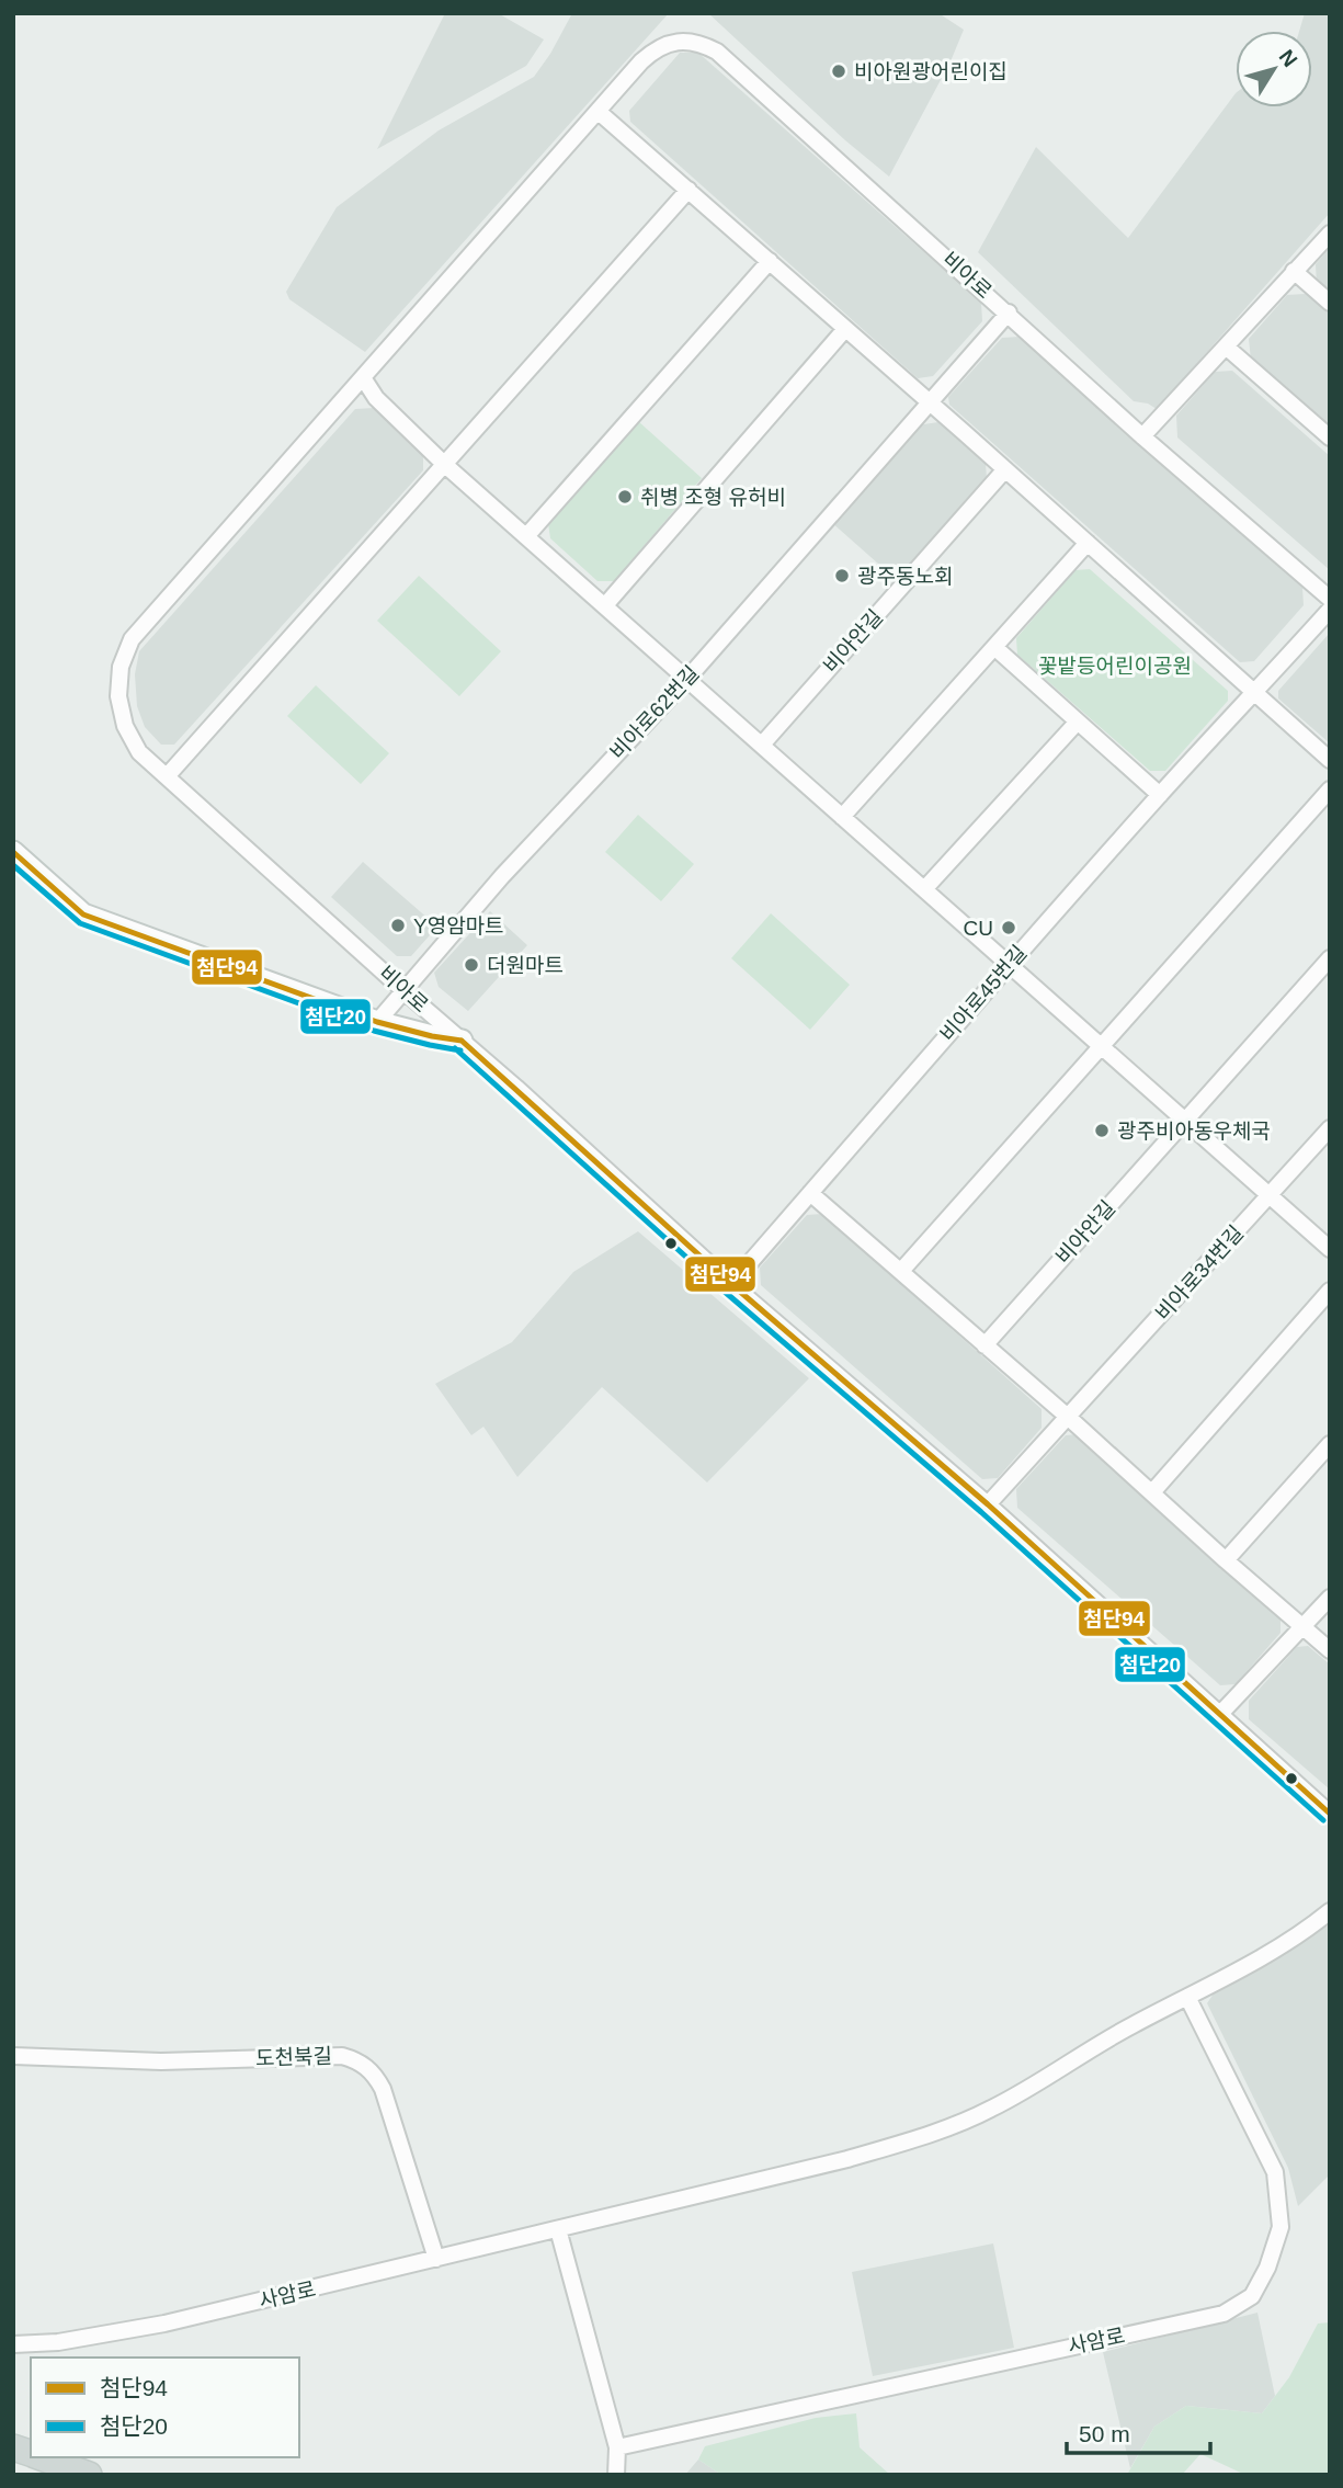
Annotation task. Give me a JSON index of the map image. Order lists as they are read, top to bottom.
{
  "streets": {
    "street": [
      "비아로",
      "비아안길",
      "비아로62번길",
      "비아로45번길",
      "비아로34번길",
      "도천북길",
      "사암로"
    ]
  },
  "crossings": [
    ["비아로", "비아로62번길"],
    ["비아로", "비아로45번길"],
    ["비아로", "비아로34번길"],
    ["도천북길", "사암로"]
  ],
  "parks": ["꽃밭등어린이공원"],
  "places": [
    "비아원광어린이집",
    "취병 조형 유허비",
    "광주동노회",
    "Y영암마트",
    "CU",
    "더원마트",
    "광주비아동우체국"
  ],
  "lines": ["transit line 첨단94", "transit line 첨단20"],
  "legend": ["첨단94", "첨단20"],
  "scale_bar": "50 m",
  "north": "top right"
}
